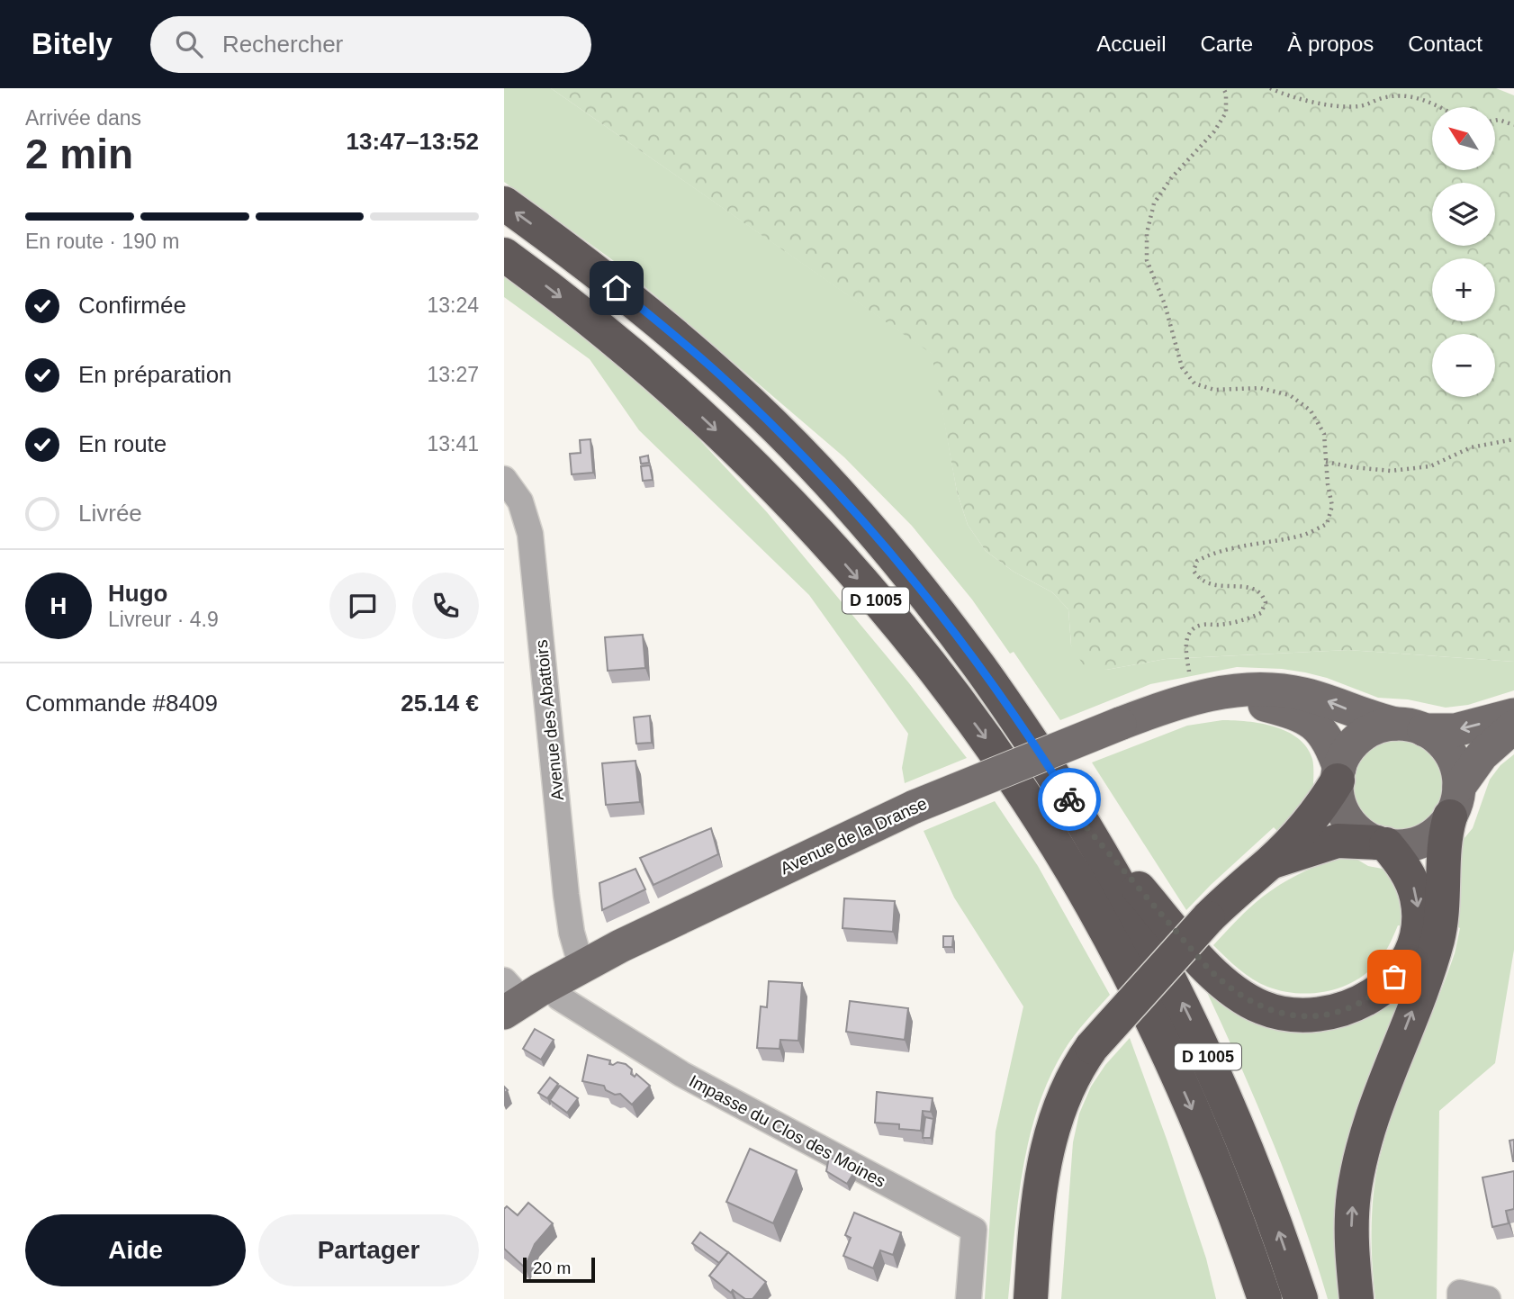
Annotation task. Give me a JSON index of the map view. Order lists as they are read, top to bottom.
{
  "streets": {
    "highway": ["D 1005"],
    "main road": ["Avenue de la Dranse"],
    "street": ["Avenue des Abattoirs", "Impasse du Clos des Moines"]
  },
  "crossings": [
    ["Avenue des Abattoirs", "Avenue de la Dranse"],
    ["Avenue de la Dranse", "Impasse du Clos des Moines"]
  ],
  "scale_bar": "20 m",
  "north": "top left",
  "page": {
    "header": "Bitely",
    "search": "Rechercher",
    "nav": [
      "Accueil",
      "Carte",
      "À propos",
      "Contact"
    ],
    "heading": ["2 min", "Arrivée dans", "13:47–13:52"],
    "panel": [
      "Hugo",
      "Livreur · 4.9",
      "Commande #8409",
      "25.14 €"
    ],
    "map_buttons": ["+", "−"],
    "bar": "En route · 190 m",
    "list": [
      ["Confirmée", "13:24"],
      ["En préparation", "13:27"],
      ["En route", "13:41"],
      "Livrée"
    ],
    "round": "H",
    "buttons": ["Aide", "Partager"],
    "scale": "20 m"
  }
}
